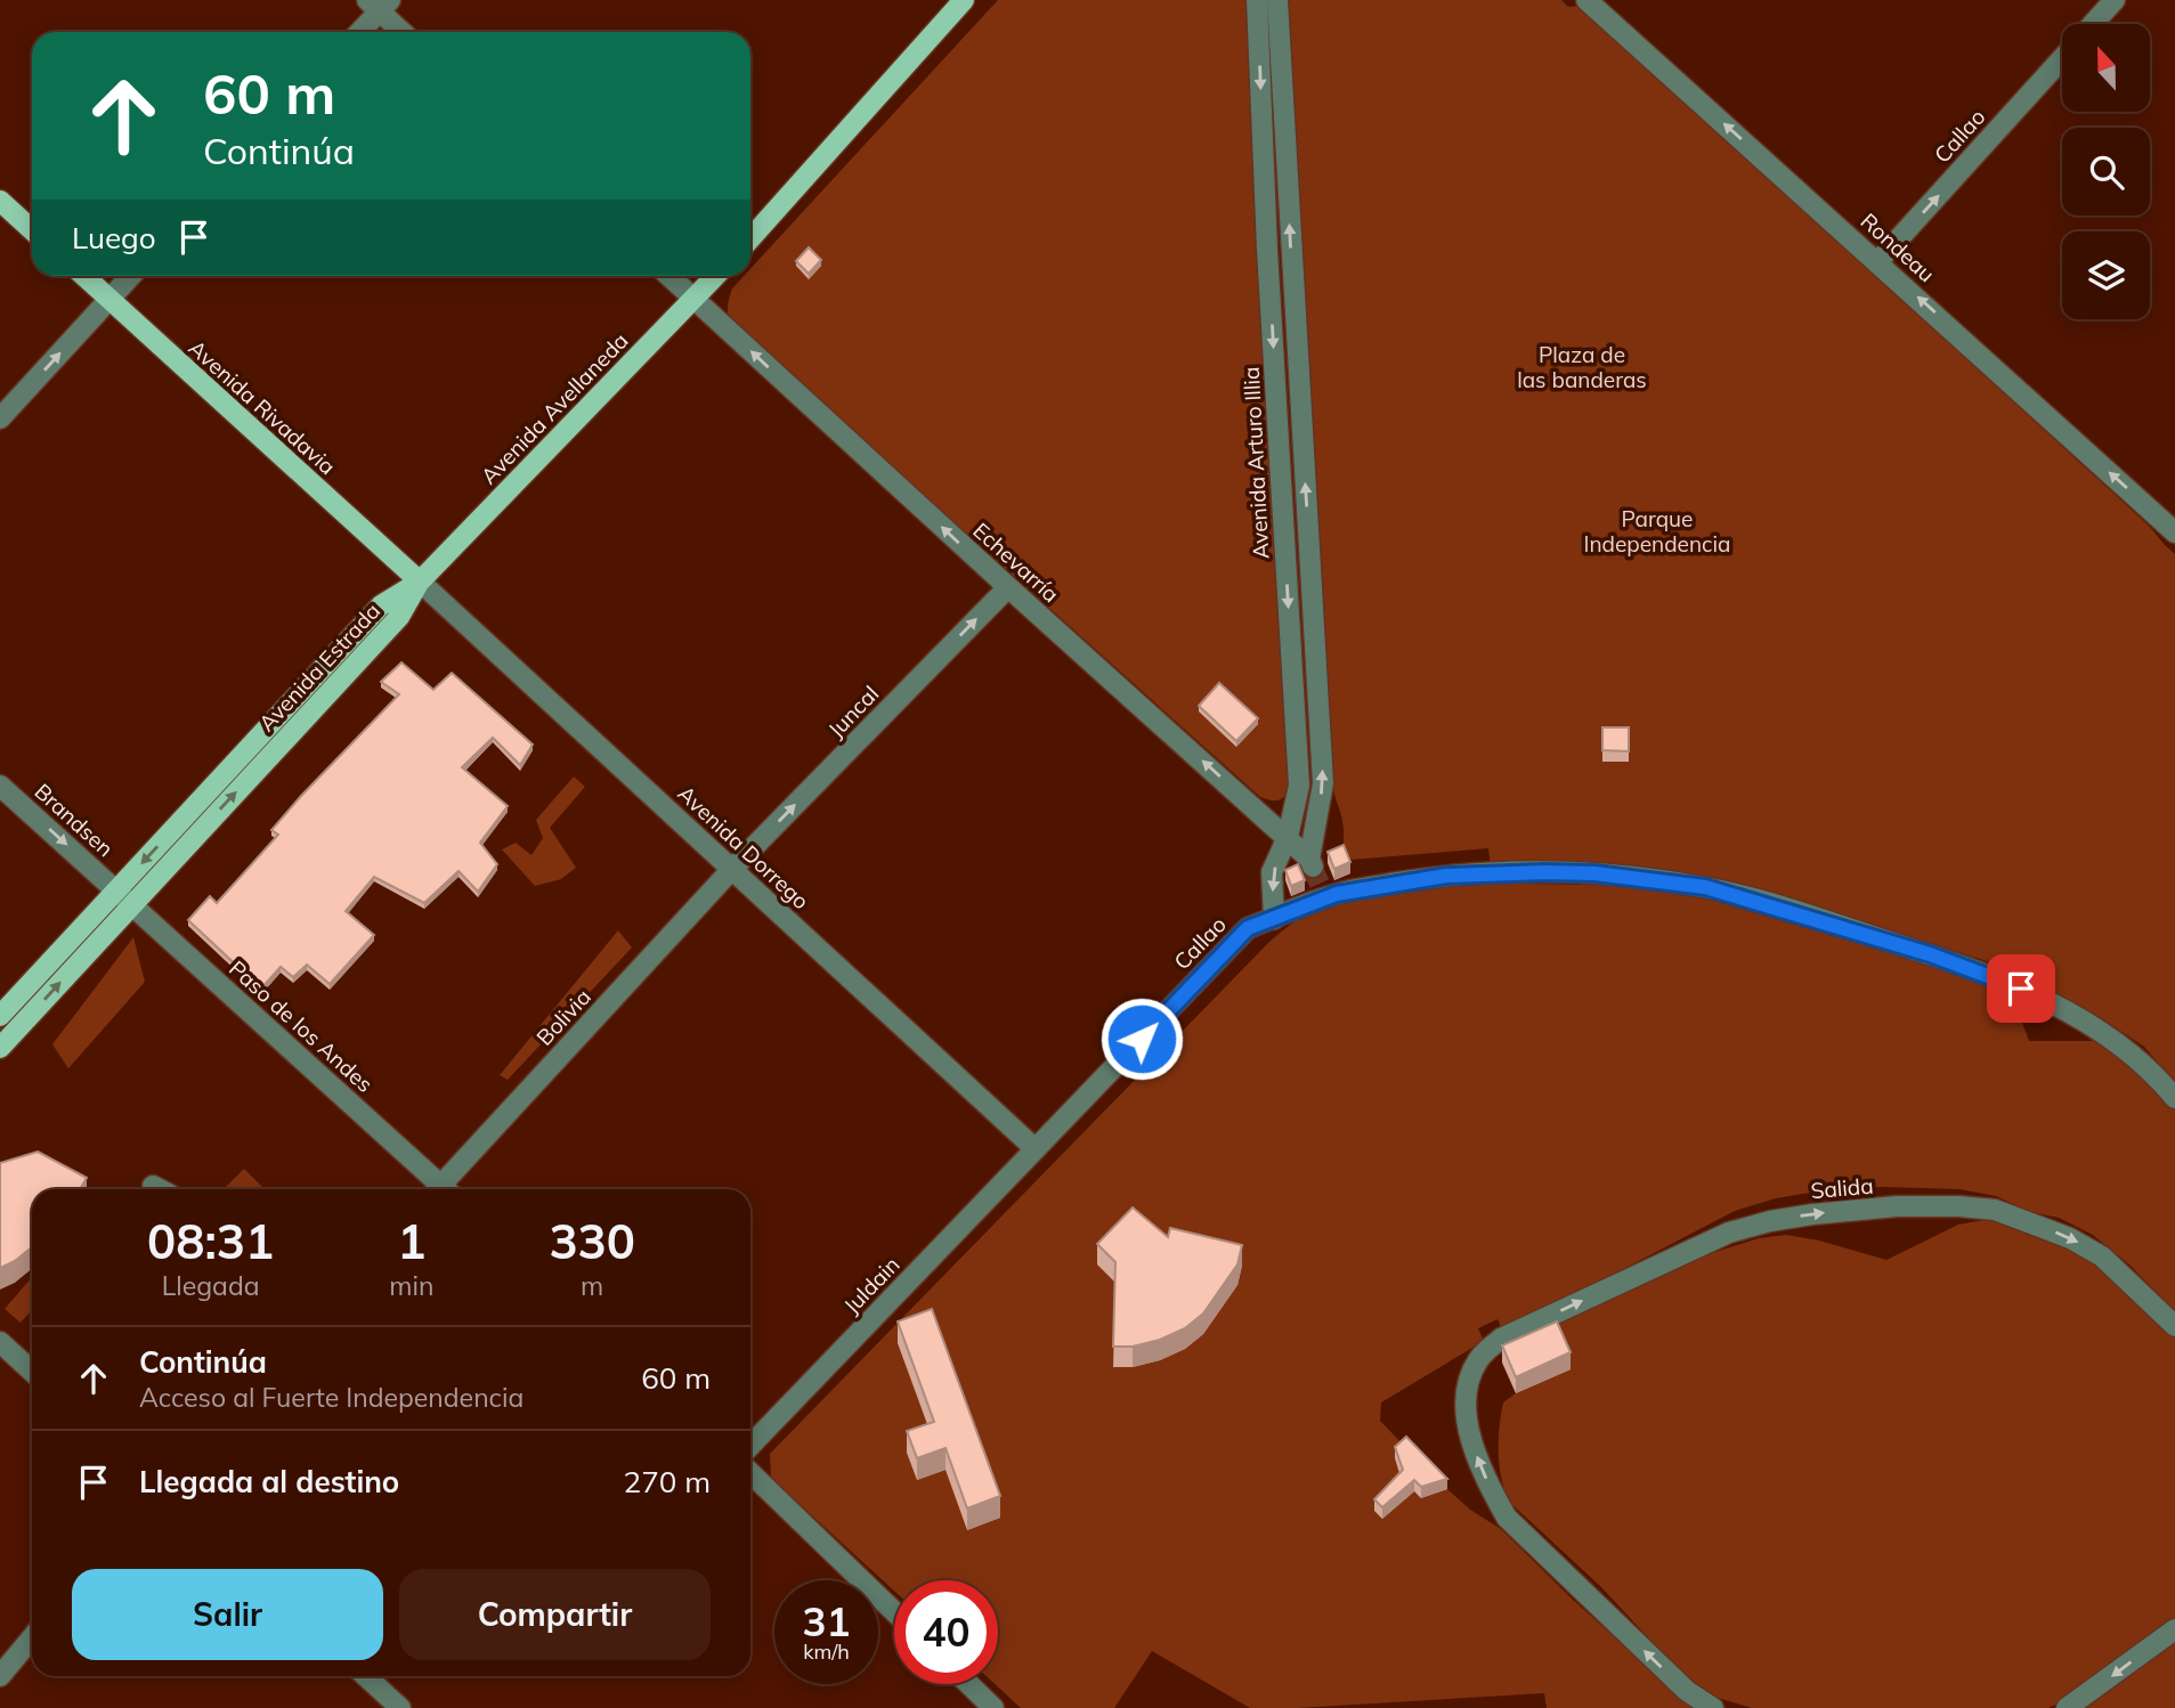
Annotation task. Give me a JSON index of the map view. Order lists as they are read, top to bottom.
{
  "streets": {
    "main road": ["Avenida Rivadavia", "Avenida Avellaneda", "Avenida Estrada"],
    "street": [
      "Callao",
      "Rondeau",
      "Avenida Arturo Illia",
      "Echevarría",
      "Juncal",
      "Brandsen",
      "Avenida Dorrego",
      "Bolivia",
      "Paso de los Andes",
      "Salida",
      "Juldain"
    ]
  },
  "crossings": [
    ["Callao", "Rondeau"],
    ["Callao", "Avenida Arturo Illia"],
    ["Callao", "Echevarría"],
    ["Callao", "Avenida Dorrego"],
    ["Callao", "Juldain"],
    ["Avenida Rivadavia", "Avenida Avellaneda"],
    ["Avenida Rivadavia", "Avenida Estrada"],
    ["Avenida Rivadavia", "Avenida Dorrego"],
    ["Avenida Avellaneda", "Echevarría"],
    ["Avenida Avellaneda", "Avenida Estrada"],
    ["Avenida Avellaneda", "Avenida Dorrego"],
    ["Avenida Arturo Illia", "Echevarría"],
    ["Echevarría", "Juncal"],
    ["Avenida Estrada", "Brandsen"],
    ["Avenida Estrada", "Avenida Dorrego"],
    ["Avenida Estrada", "Paso de los Andes"],
    ["Juncal", "Avenida Dorrego"],
    ["Juncal", "Bolivia"],
    ["Brandsen", "Paso de los Andes"],
    ["Avenida Dorrego", "Bolivia"],
    ["Avenida Dorrego", "Juldain"]
  ],
  "one_way": [
    "Rondeau",
    "Echevarría",
    "Juncal",
    "Brandsen"
  ],
  "parks": ["Plaza de las banderas", "Parque Independencia"],
  "north": "top",
  "page": {
    "turn": ["60 m", "Continúa"],
    "then": "Luego",
    "eta": [
      "08:31",
      "Llegada",
      "1",
      "min",
      "330",
      "m"
    ],
    "list": [
      {
        "name": "Continúa",
        "note": "Acceso al Fuerte Independencia",
        "value": "60 m"
      },
      {
        "name": "Llegada al destino",
        "value": "270 m"
      }
    ],
    "buttons": ["Salir", "Compartir"],
    "speed": "31 km/h",
    "limit": "40"
  }
}
